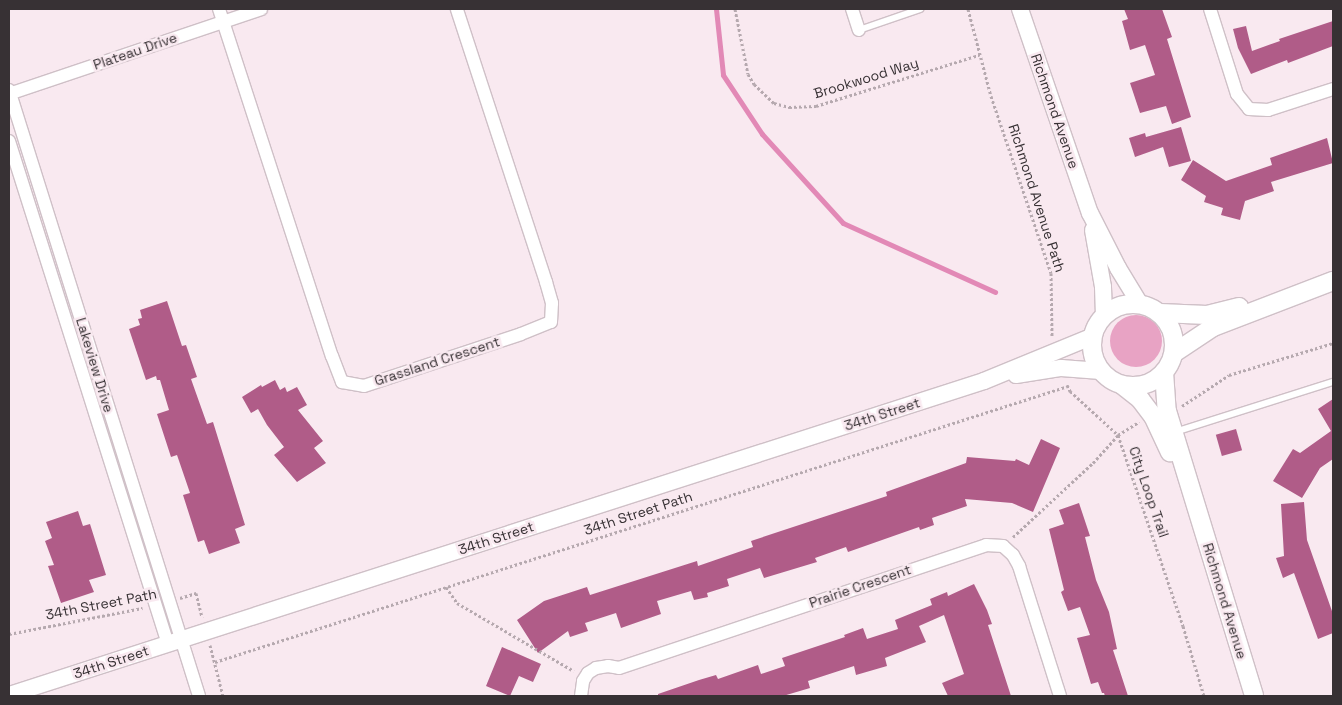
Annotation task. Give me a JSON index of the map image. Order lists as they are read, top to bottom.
{
  "streets": {
    "main road": ["Richmond Avenue"],
    "street": [
      "Plateau Drive",
      "Grassland Crescent",
      "Lakeview Drive",
      "34th Street",
      "Prairie Crescent"
    ],
    "path": [
      "Brookwood Way",
      "Richmond Avenue Path",
      "City Loop Trail",
      "34th Street Path"
    ]
  },
  "crossings": [
    ["Plateau Drive", "Grassland Crescent"],
    ["Plateau Drive", "Lakeview Drive"],
    ["Brookwood Way", "Richmond Avenue Path"],
    ["Richmond Avenue", "34th Street"],
    ["Richmond Avenue", "City Loop Trail"],
    ["Richmond Avenue Path", "34th Street"],
    ["Lakeview Drive", "34th Street"],
    ["Lakeview Drive", "34th Street Path"]
  ]
}
